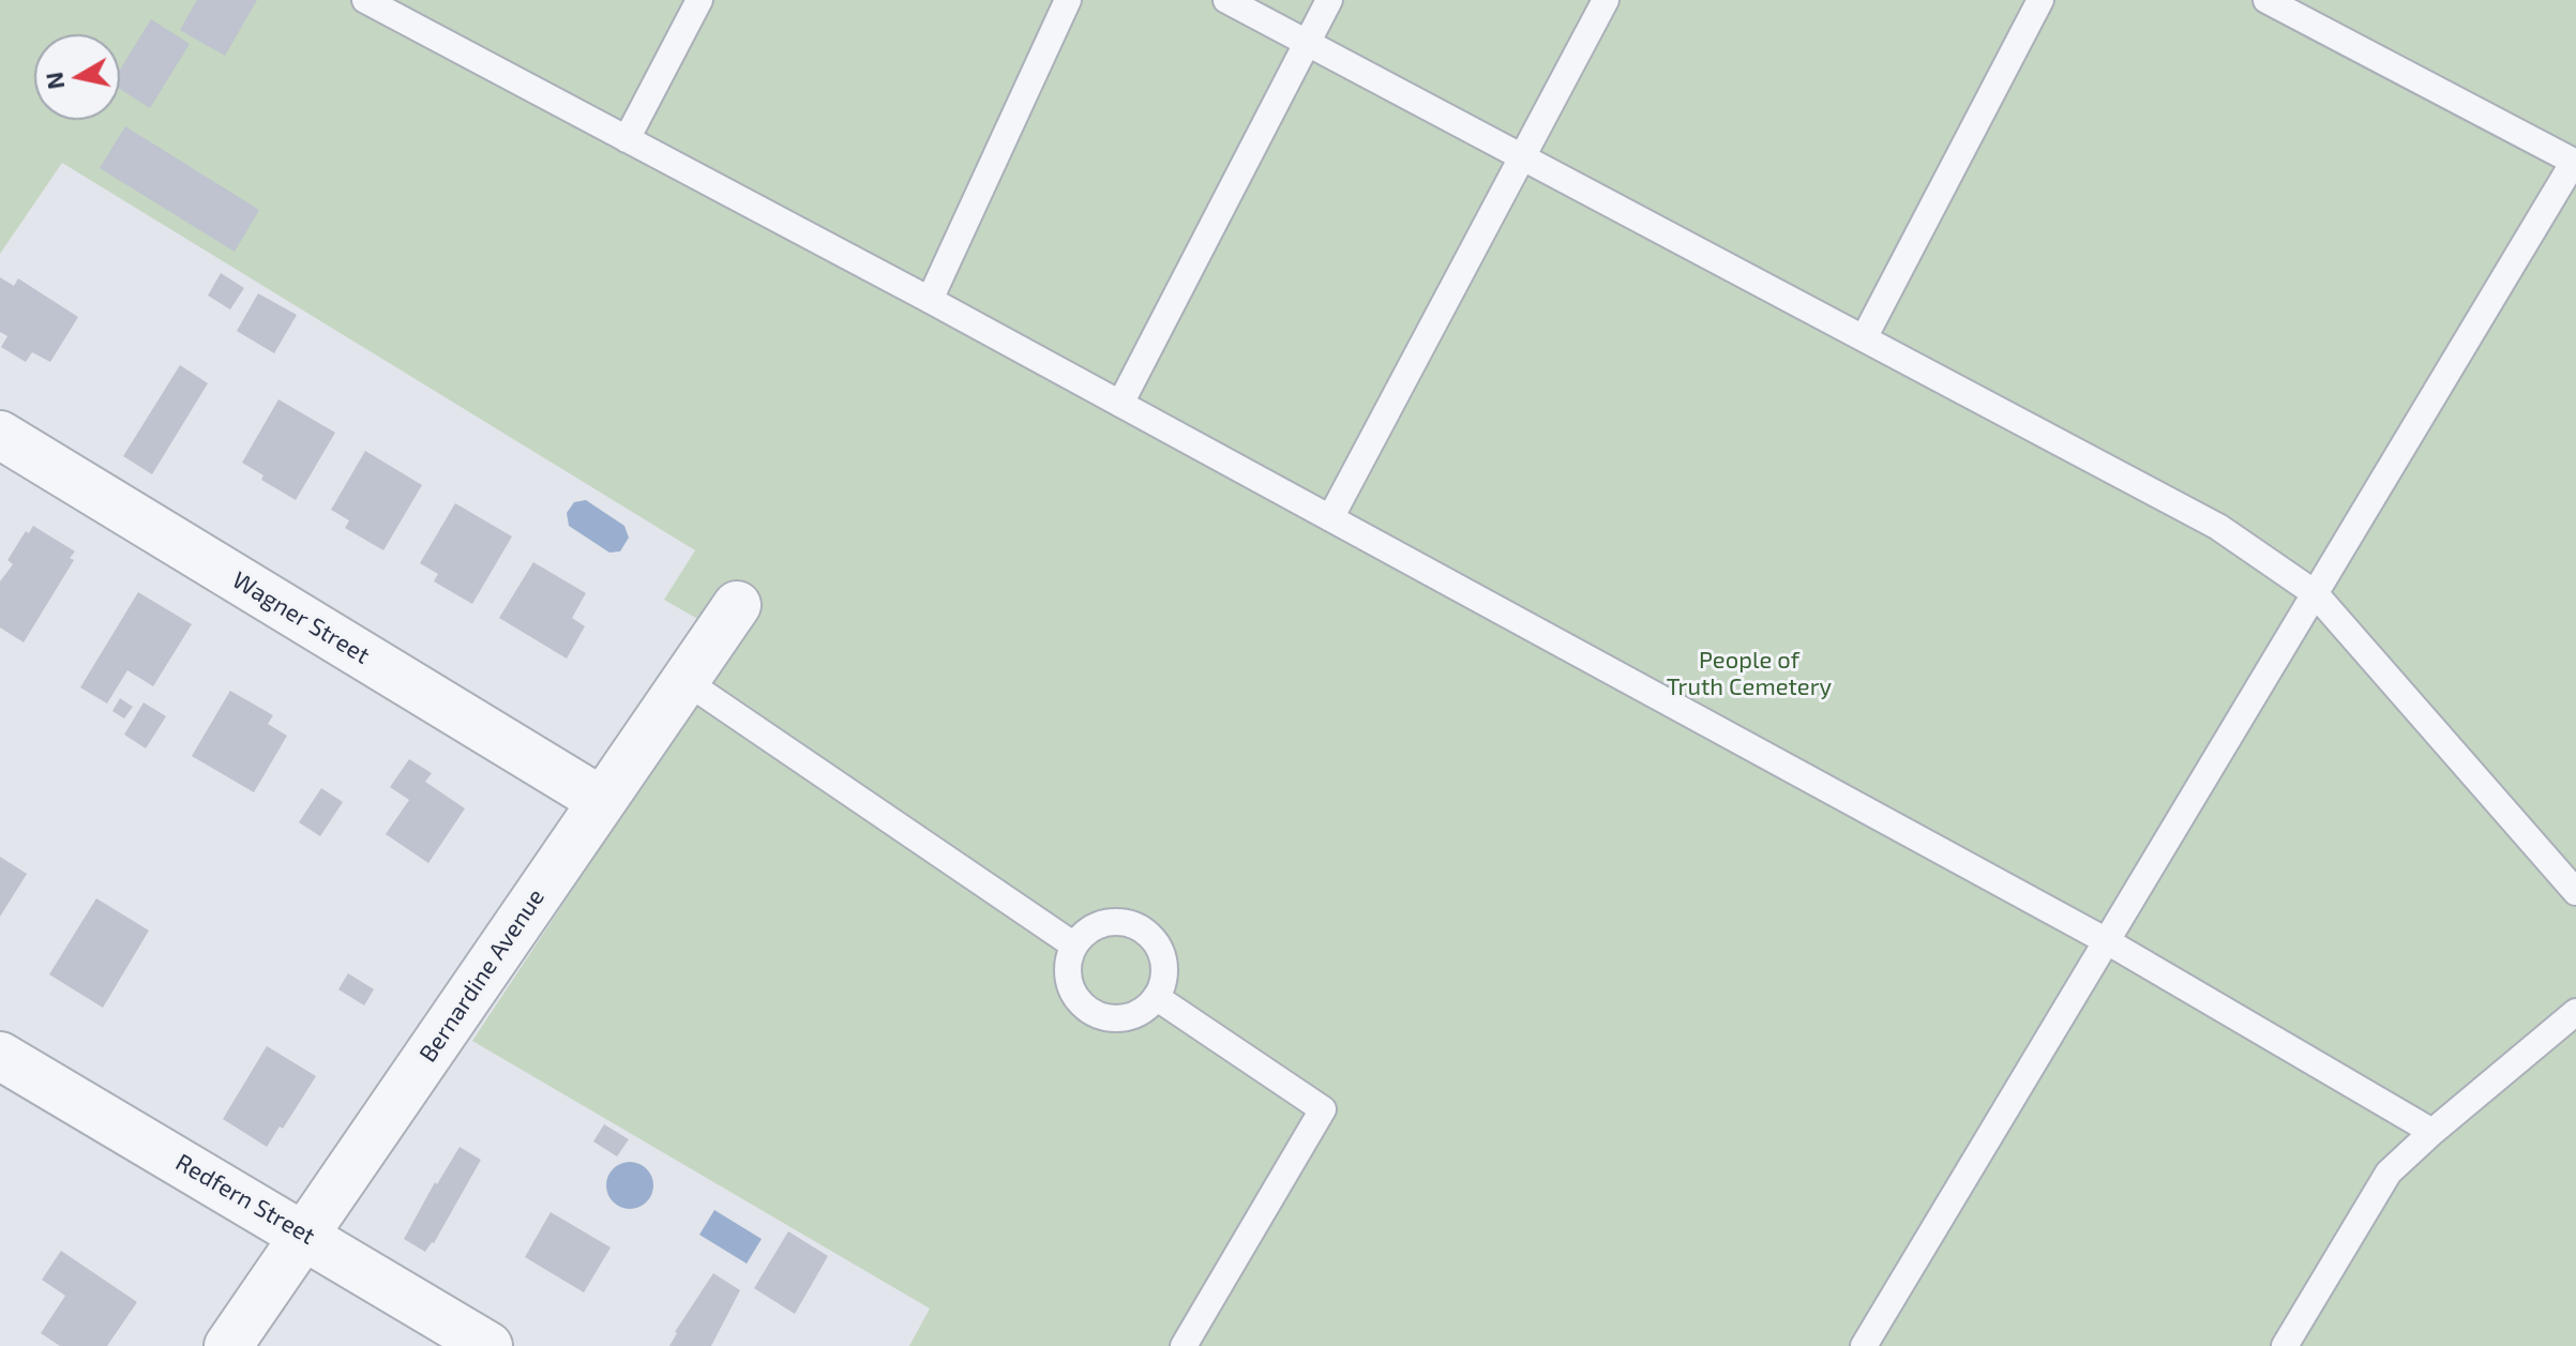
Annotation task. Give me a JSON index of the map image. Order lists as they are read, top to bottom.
{
  "streets": {
    "street": ["Wagner Street", "Bernardine Avenue", "Redfern Street"]
  },
  "crossings": [
    ["Wagner Street", "Bernardine Avenue"],
    ["Bernardine Avenue", "Redfern Street"]
  ],
  "parks": ["People of Truth Cemetery"],
  "north": "left"
}
